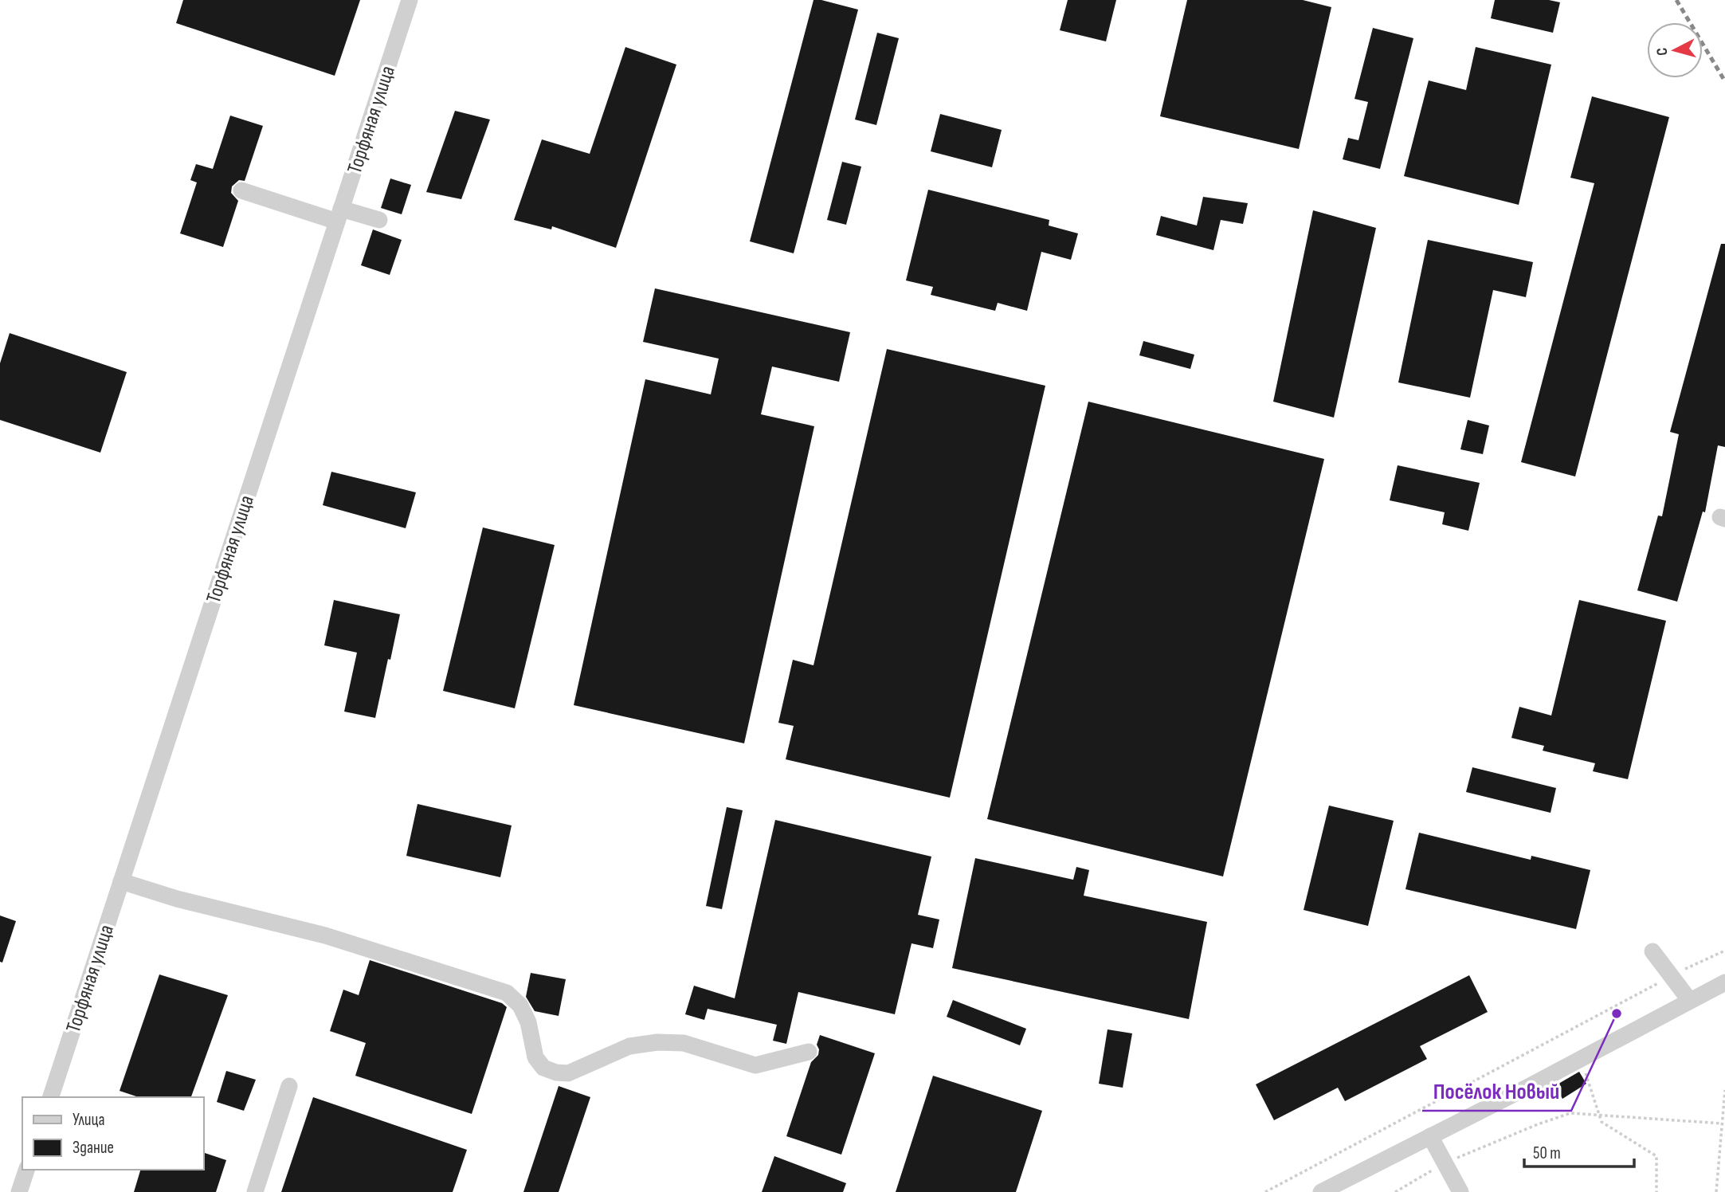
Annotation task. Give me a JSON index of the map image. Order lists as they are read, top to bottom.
{
  "streets": {
    "street": ["Торфяная улица"]
  },
  "places": ["Посёлок Новый"],
  "legend": ["Улица", "Здание"],
  "scale_bar": "50 m",
  "north": "left"
}
